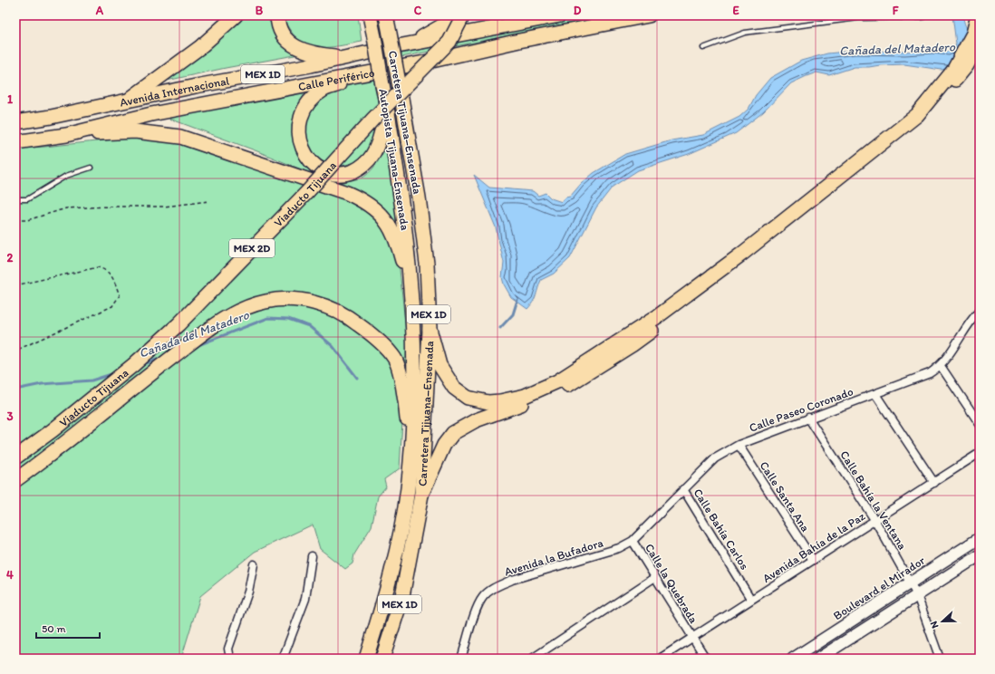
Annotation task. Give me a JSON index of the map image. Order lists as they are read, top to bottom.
{
  "streets": {
    "highway": [
      "MEX 1D",
      "Calle Periférico",
      "Avenida Internacional",
      "Carretera Tijuana–Ensenada",
      "Autopista Tijuana-Ensenada",
      "Viaducto Tijuana",
      "MEX 2D"
    ],
    "main road": ["Boulevard el Mirador"],
    "street": [
      "Calle Paseo Coronado",
      "Calle Santa Ana",
      "Calle Bahía la Ventana",
      "Calle Bahía Carlos",
      "Avenida Bahía de la Paz",
      "Avenida la Bufadora",
      "Calle la Quebrada"
    ]
  },
  "crossings": [
    ["MEX 1D", "Calle Periférico"],
    ["MEX 1D", "Avenida Internacional"],
    ["MEX 1D", "Carretera Tijuana–Ensenada"],
    ["MEX 1D", "Autopista Tijuana-Ensenada"],
    ["Carretera Tijuana–Ensenada", "Autopista Tijuana-Ensenada"],
    ["Carretera Tijuana–Ensenada", "Viaducto Tijuana"],
    ["Calle Paseo Coronado", "Calle Santa Ana"],
    ["Calle Paseo Coronado", "Calle Bahía la Ventana"],
    ["Calle Paseo Coronado", "Calle Bahía Carlos"],
    ["Calle Paseo Coronado", "Avenida la Bufadora"],
    ["Calle Paseo Coronado", "Calle la Quebrada"],
    ["Calle Santa Ana", "Avenida Bahía de la Paz"],
    ["Calle Bahía la Ventana", "Avenida Bahía de la Paz"],
    ["Calle Bahía la Ventana", "Boulevard el Mirador"],
    ["Calle Bahía Carlos", "Avenida Bahía de la Paz"],
    ["Avenida Bahía de la Paz", "Calle la Quebrada"],
    ["Avenida la Bufadora", "Calle la Quebrada"]
  ],
  "water": ["Cañada del Matadero"],
  "scale_bar": "50 m",
  "north": "left",
  "grid": {
    "columns": [
      "A",
      "B",
      "C",
      "D",
      "E",
      "F"
    ],
    "rows": [
      "1",
      "2",
      "3",
      "4"
    ]
  }
}
